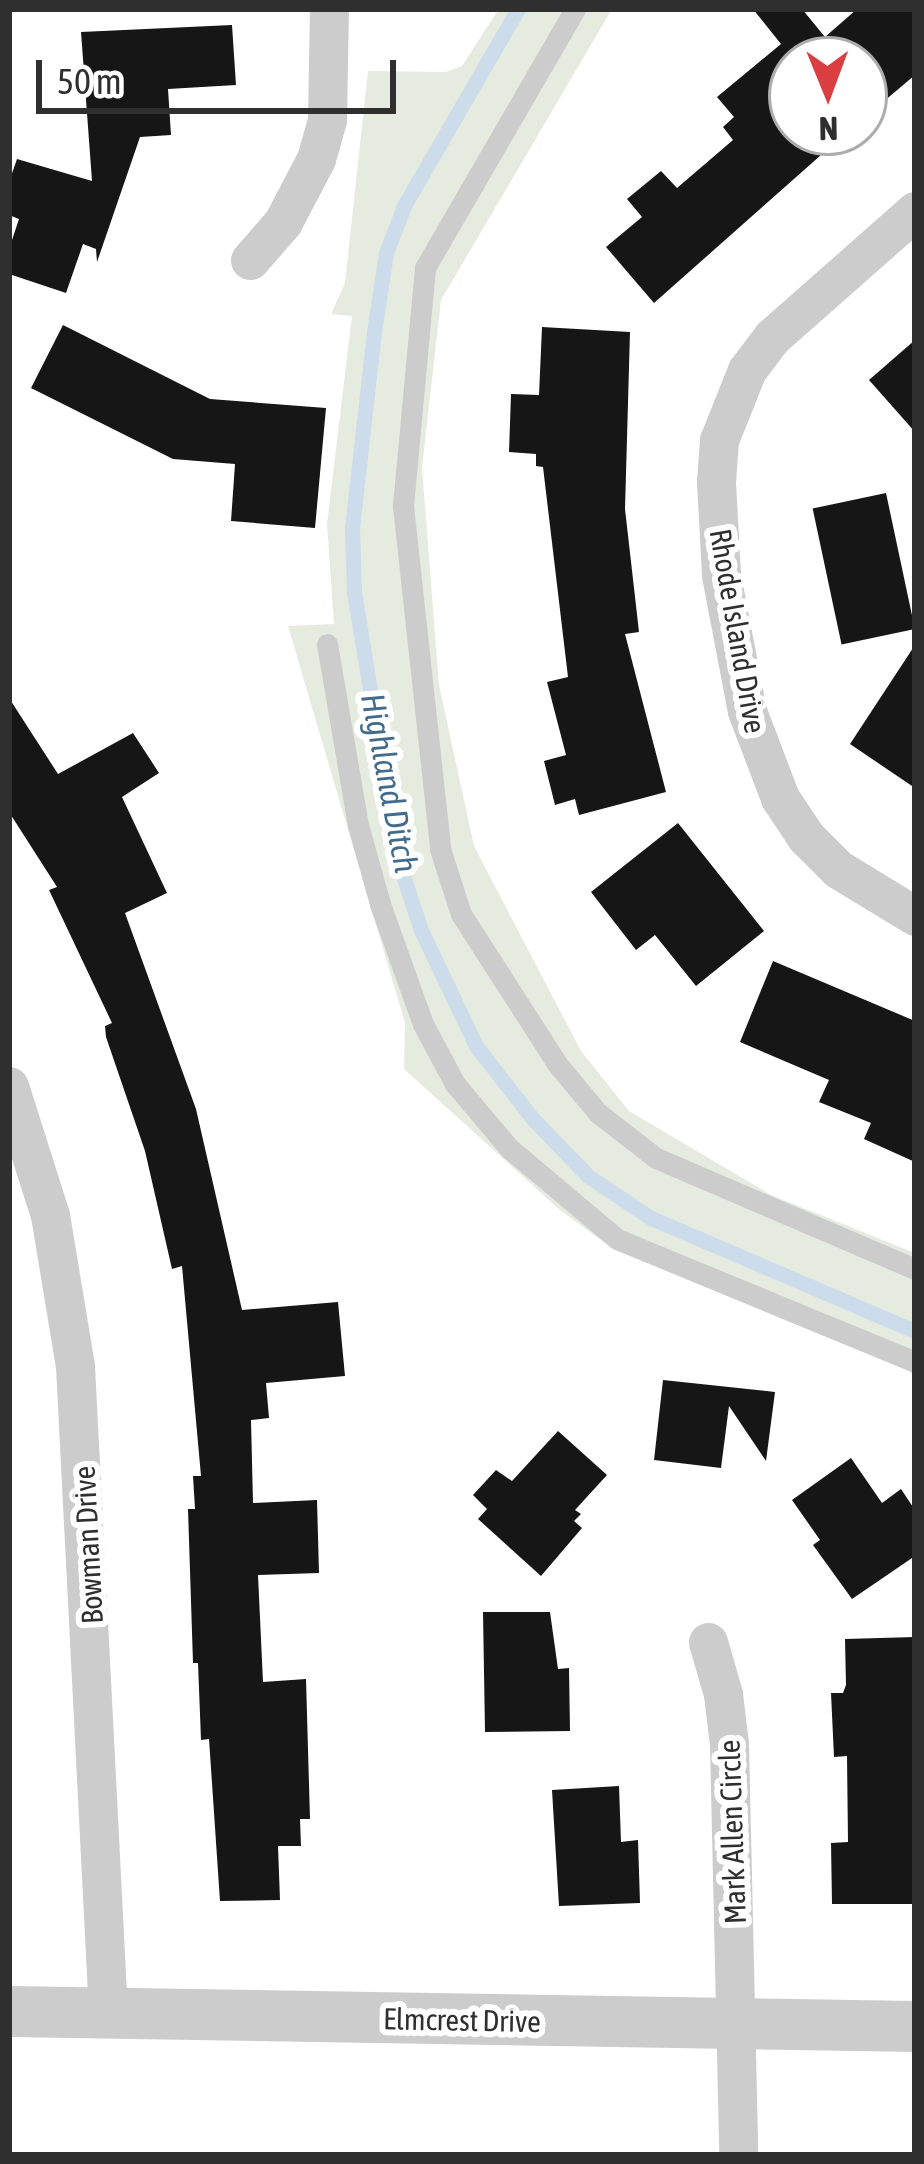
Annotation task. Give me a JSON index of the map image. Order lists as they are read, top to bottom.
{
  "streets": {
    "street": [
      "Rhode Island Drive",
      "Bowman Drive",
      "Mark Allen Circle",
      "Elmcrest Drive"
    ]
  },
  "crossings": [
    ["Bowman Drive", "Elmcrest Drive"],
    ["Mark Allen Circle", "Elmcrest Drive"]
  ],
  "water": ["Highland Ditch"],
  "scale_bar": "50 m",
  "north": "bottom"
}
